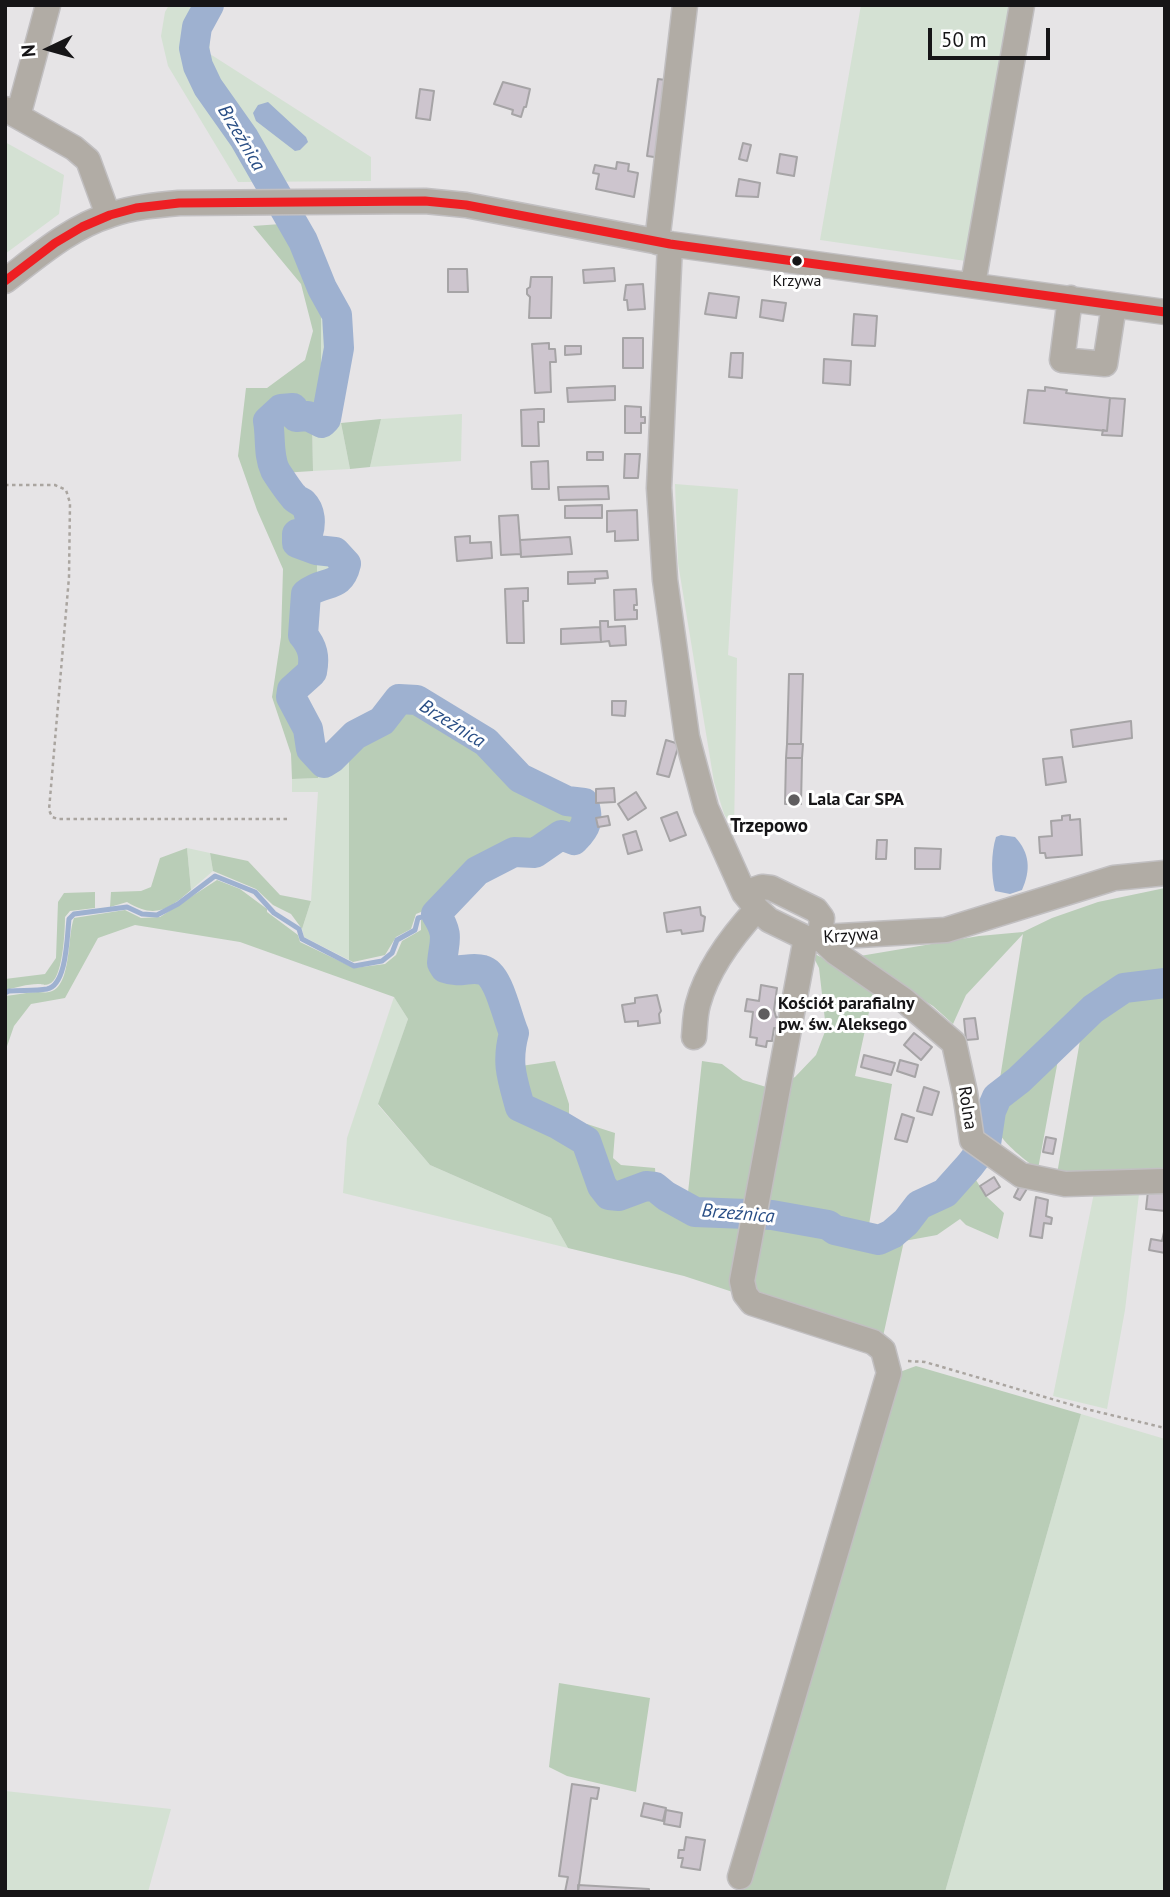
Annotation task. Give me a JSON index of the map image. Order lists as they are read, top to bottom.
{
  "streets": {
    "street": ["Krzywa", "Rolna"]
  },
  "crossings": [
    ["Krzywa", "Rolna"]
  ],
  "districts": ["Trzepowo"],
  "water": ["Brzeźnica"],
  "places": ["Krzywa", "Lala Car SPA", "Kościół parafialny pw. św. Aleksego"],
  "scale_bar": "50 m",
  "north": "left"
}
